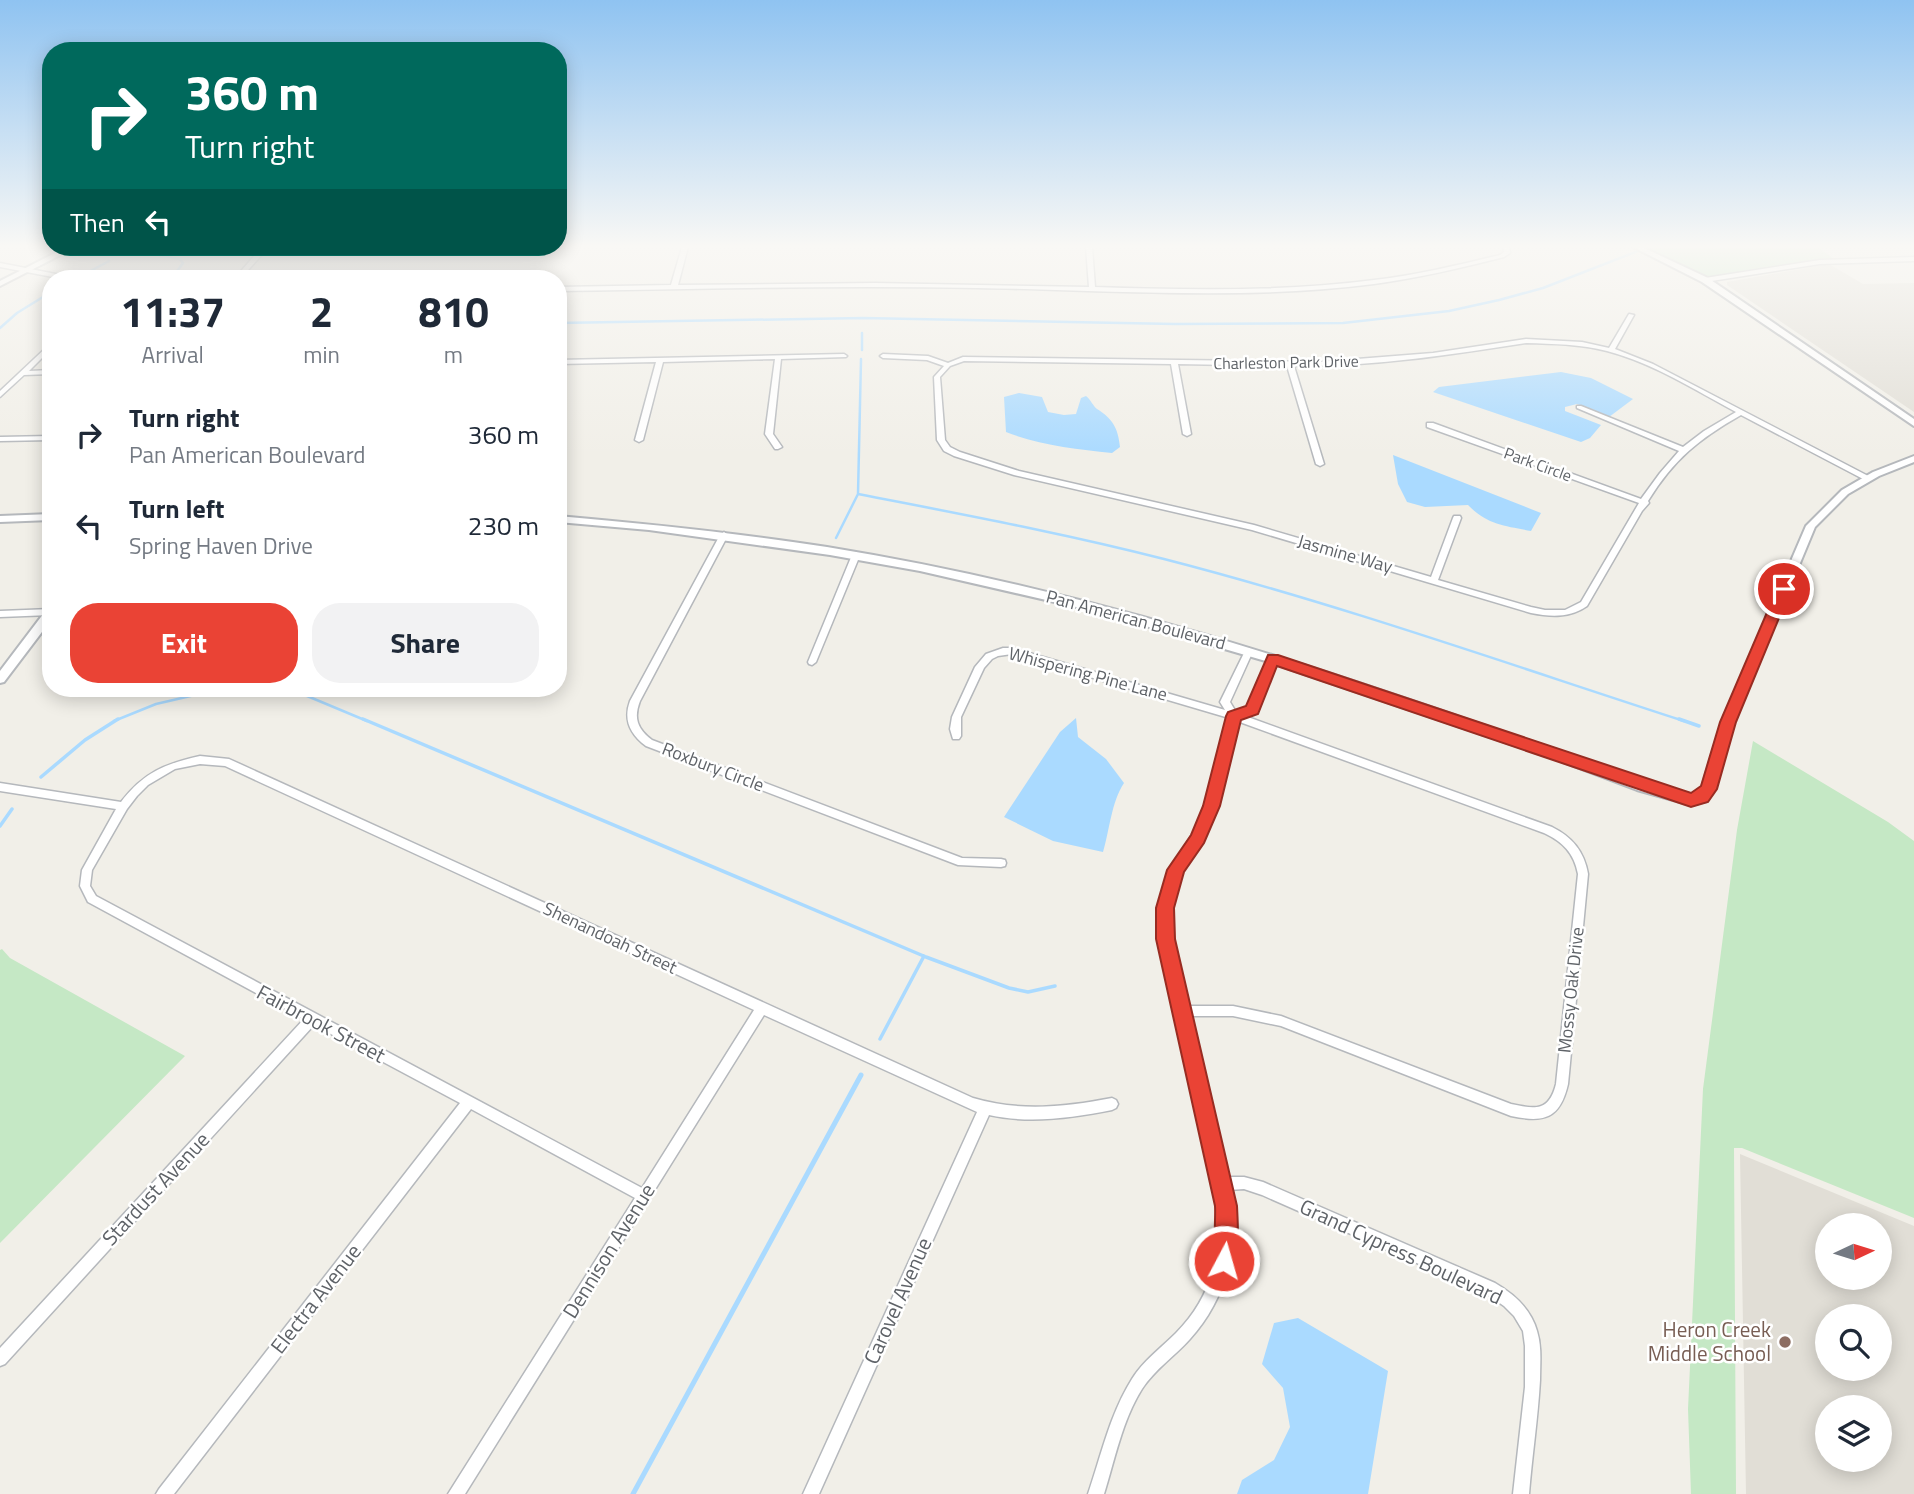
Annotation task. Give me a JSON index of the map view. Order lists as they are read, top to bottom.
{
  "streets": {
    "street": [
      "Charleston Park Drive",
      "Park Circle",
      "Jasmine Way",
      "Pan American Boulevard",
      "Whispering Pine Lane",
      "Roxbury Circle",
      "Shenandoah Street",
      "Mossy Oak Drive",
      "Fairbrook Street",
      "Stardust Avenue",
      "Dennison Avenue",
      "Grand Cypress Boulevard",
      "Electra Avenue",
      "Carovel Avenue"
    ]
  },
  "crossings": [
    ["Charleston Park Drive", "Jasmine Way"],
    ["Park Circle", "Jasmine Way"],
    ["Pan American Boulevard", "Roxbury Circle"],
    ["Whispering Pine Lane", "Mossy Oak Drive"],
    ["Shenandoah Street", "Fairbrook Street"],
    ["Shenandoah Street", "Dennison Avenue"],
    ["Shenandoah Street", "Carovel Avenue"],
    ["Fairbrook Street", "Stardust Avenue"],
    ["Fairbrook Street", "Dennison Avenue"],
    ["Fairbrook Street", "Electra Avenue"]
  ],
  "places": ["Heron Creek Middle School"],
  "north": "right",
  "page": {
    "turn": ["360 m", "Turn right"],
    "then": "Then",
    "eta": [
      "11:37",
      "Arrival",
      "2",
      "min",
      "810",
      "m"
    ],
    "list": [
      {
        "name": "Turn right",
        "note": "Pan American Boulevard",
        "value": "360 m"
      },
      {
        "name": "Turn left",
        "note": "Spring Haven Drive",
        "value": "230 m"
      }
    ],
    "buttons": ["Exit", "Share"]
  }
}
